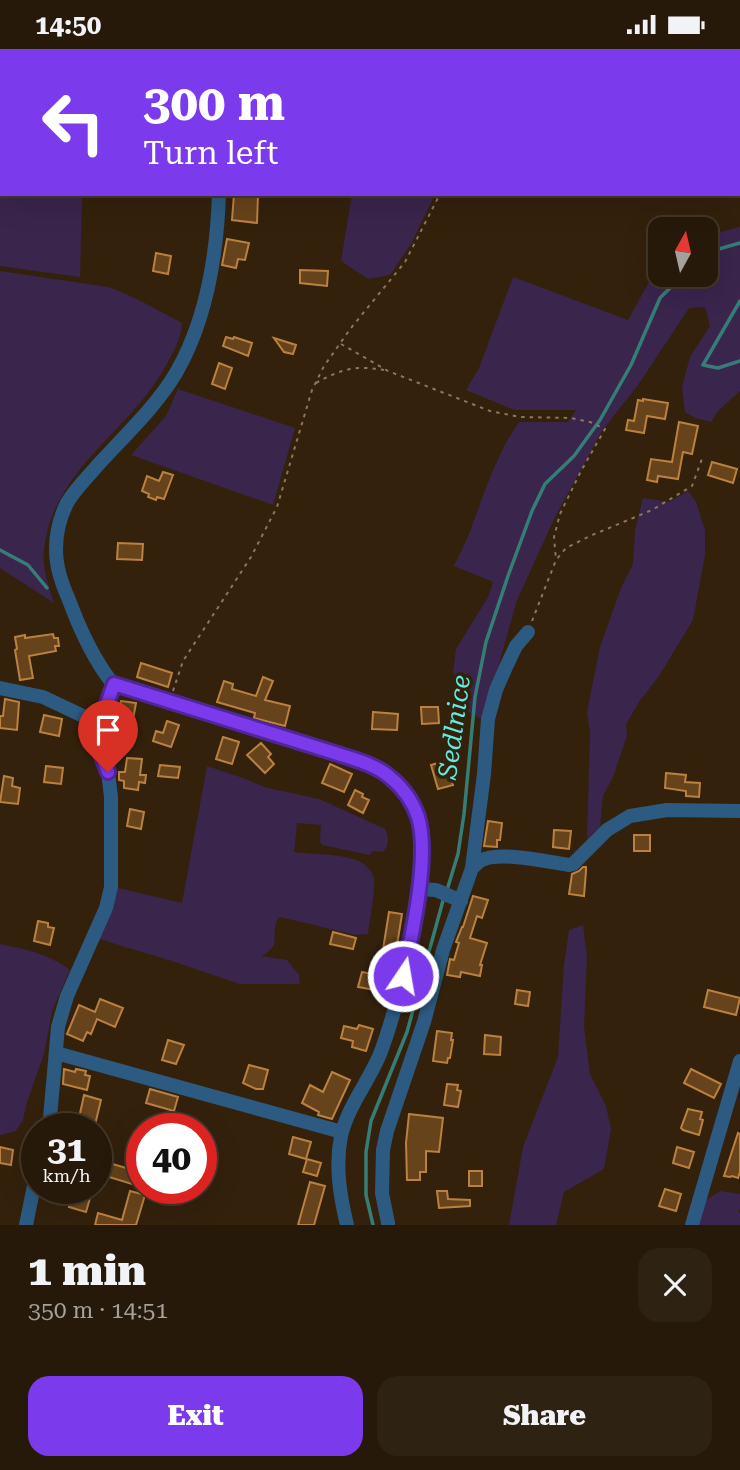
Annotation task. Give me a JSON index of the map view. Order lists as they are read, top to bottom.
{
  "water": ["Sedlnice"],
  "north": "top",
  "page": {
    "status": "14:50",
    "turn": ["300 m", "Turn left"],
    "speed": "31 km/h",
    "limit": "40",
    "heading": ["1 min", "350 m · 14:51"],
    "buttons": ["Exit", "Share"]
  }
}
